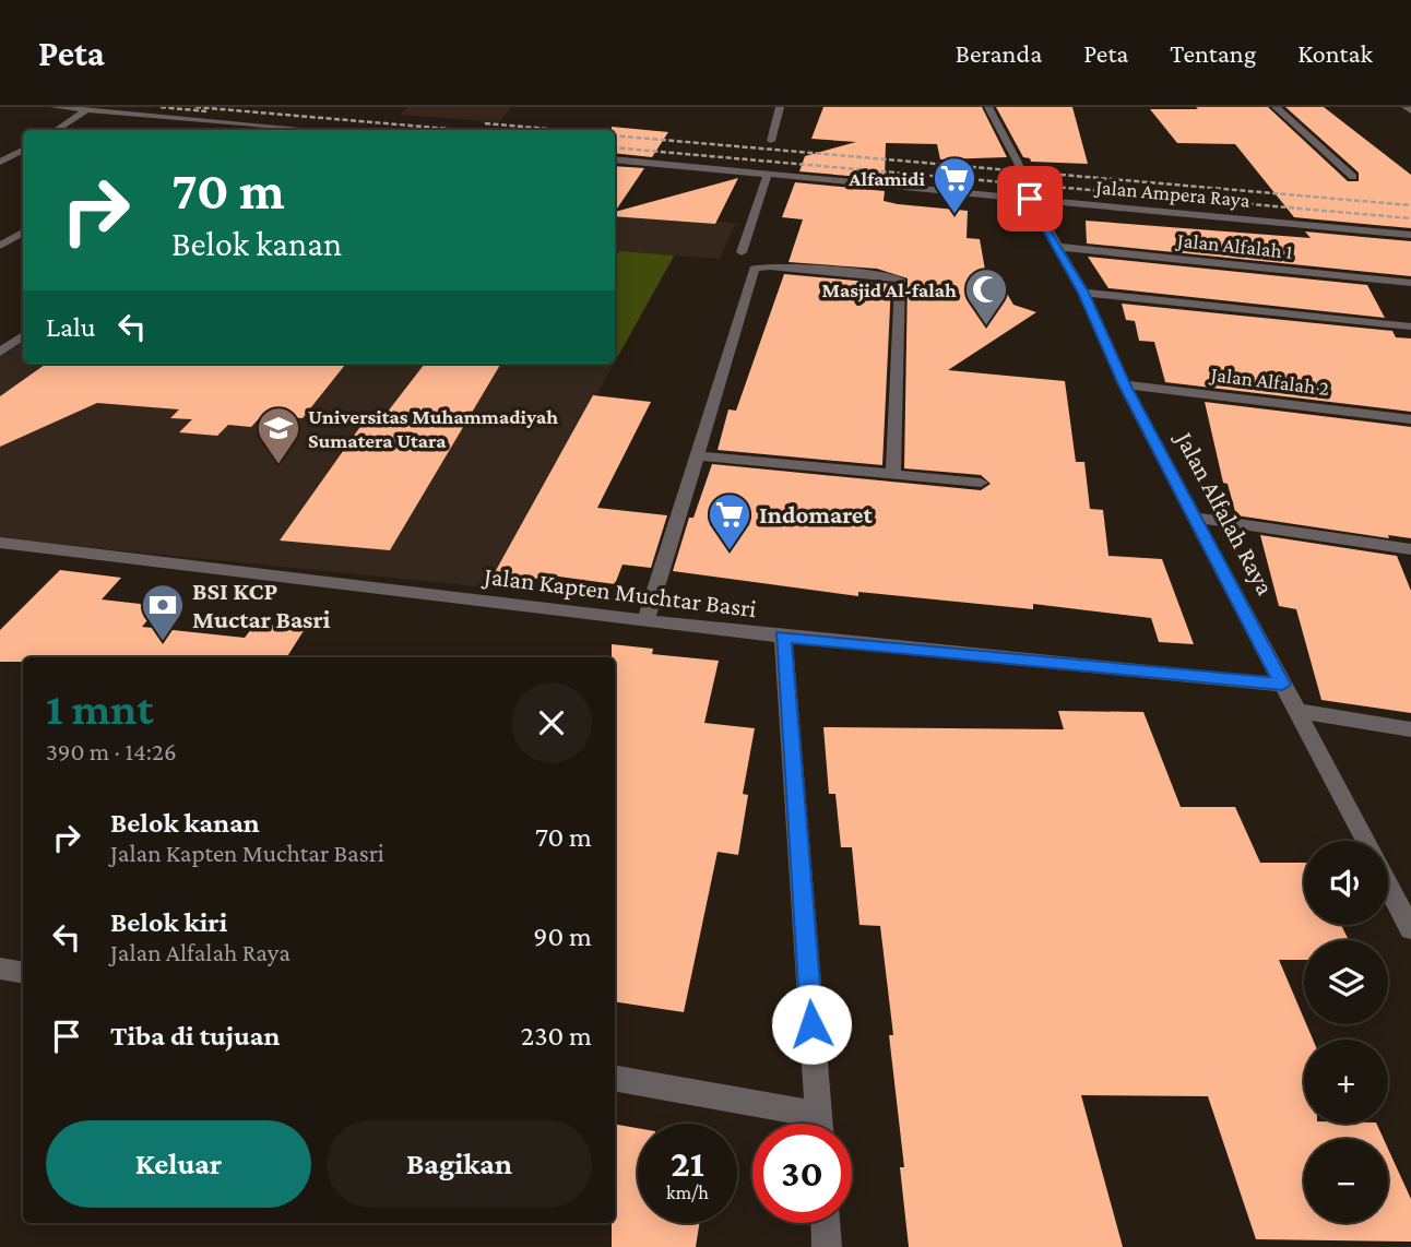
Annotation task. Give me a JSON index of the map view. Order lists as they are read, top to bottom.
{
  "streets": {
    "street": [
      "Jalan Ampera Raya",
      "Jalan Alfalah 1",
      "Jalan Alfalah 2",
      "Jalan Alfalah Raya",
      "Jalan Kapten Muchtar Basri"
    ]
  },
  "crossings": [
    ["Jalan Ampera Raya", "Jalan Alfalah Raya"],
    ["Jalan Alfalah 1", "Jalan Alfalah Raya"],
    ["Jalan Alfalah 2", "Jalan Alfalah Raya"],
    ["Jalan Alfalah Raya", "Jalan Kapten Muchtar Basri"]
  ],
  "places": {
    "supermarket": ["Alfamidi", "Indomaret"],
    "mosque": ["Masjid Al-falah"],
    "school or university": ["Universitas Muhammadiyah Sumatera Utara"],
    "bank": ["BSI KCP Muctar Basri"]
  },
  "page": {
    "header": "Peta",
    "nav": [
      "Beranda",
      "Peta",
      "Tentang",
      "Kontak"
    ],
    "turn": ["70 m", "Belok kanan"],
    "then": "Lalu",
    "heading": ["1 mnt", "390 m · 14:26"],
    "list": [
      {
        "name": "Belok kanan",
        "note": "Jalan Kapten Muchtar Basri",
        "value": "70 m"
      },
      {
        "name": "Belok kiri",
        "note": "Jalan Alfalah Raya",
        "value": "90 m"
      },
      {
        "name": "Tiba di tujuan",
        "value": "230 m"
      }
    ],
    "map_buttons": ["+", "−"],
    "buttons": ["Keluar", "Bagikan"],
    "speed": "21 km/h",
    "limit": "30"
  }
}
